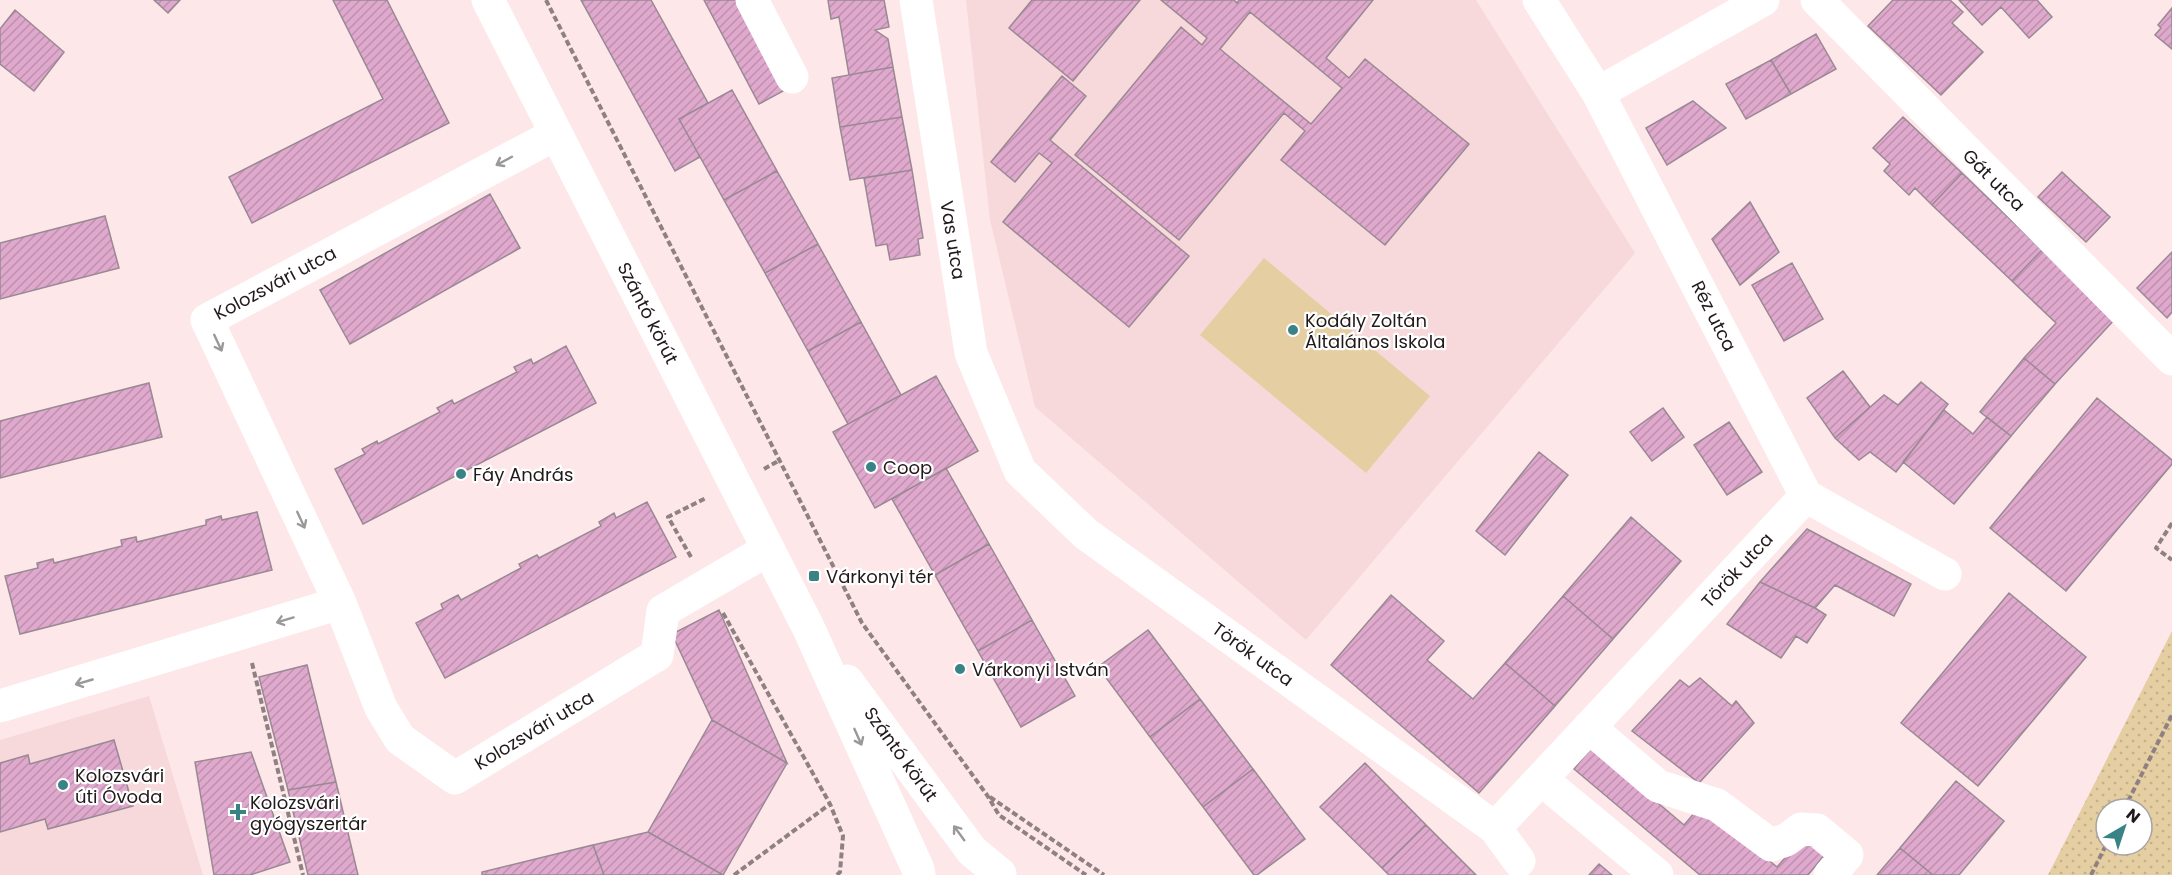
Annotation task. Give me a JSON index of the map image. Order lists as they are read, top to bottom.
{
  "streets": {
    "street": [
      "Gát utca",
      "Vas utca",
      "Kolozsvári utca",
      "Szántó körút",
      "Réz utca",
      "Török utca"
    ]
  },
  "crossings": [
    ["Vas utca", "Török utca"],
    ["Kolozsvári utca", "Szántó körút"],
    ["Réz utca", "Török utca"]
  ],
  "places": {
    "other": [
      "Kodály Zoltán Általános Iskola",
      "Coop",
      "Fáy András",
      "Várkonyi István",
      "Kolozsvári úti Óvoda"
    ],
    "transit": ["Várkonyi tér"],
    "health": ["Kolozsvári gyógyszertár"]
  },
  "north": "top right"
}
